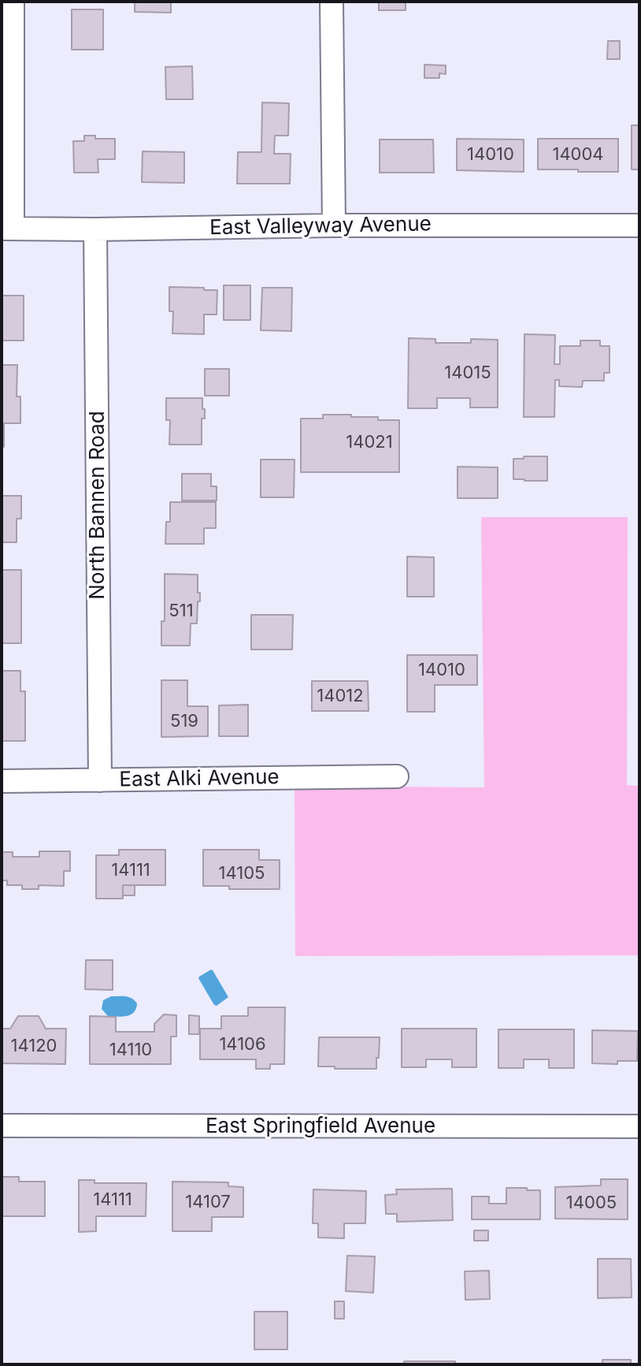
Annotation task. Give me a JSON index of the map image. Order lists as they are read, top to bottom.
{
  "streets": {
    "street": [
      "East Valleyway Avenue",
      "North Bannen Road",
      "East Alki Avenue",
      "East Springfield Avenue"
    ]
  },
  "crossings": [
    ["East Valleyway Avenue", "North Bannen Road"],
    ["North Bannen Road", "East Alki Avenue"]
  ],
  "house_numbers": [
    "14010",
    "14004",
    "14015",
    "14021",
    "511",
    "14010",
    "14012",
    "519",
    "14111",
    "14105",
    "14106",
    "14120",
    "14110",
    "14111",
    "14107",
    "14005"
  ]
}
